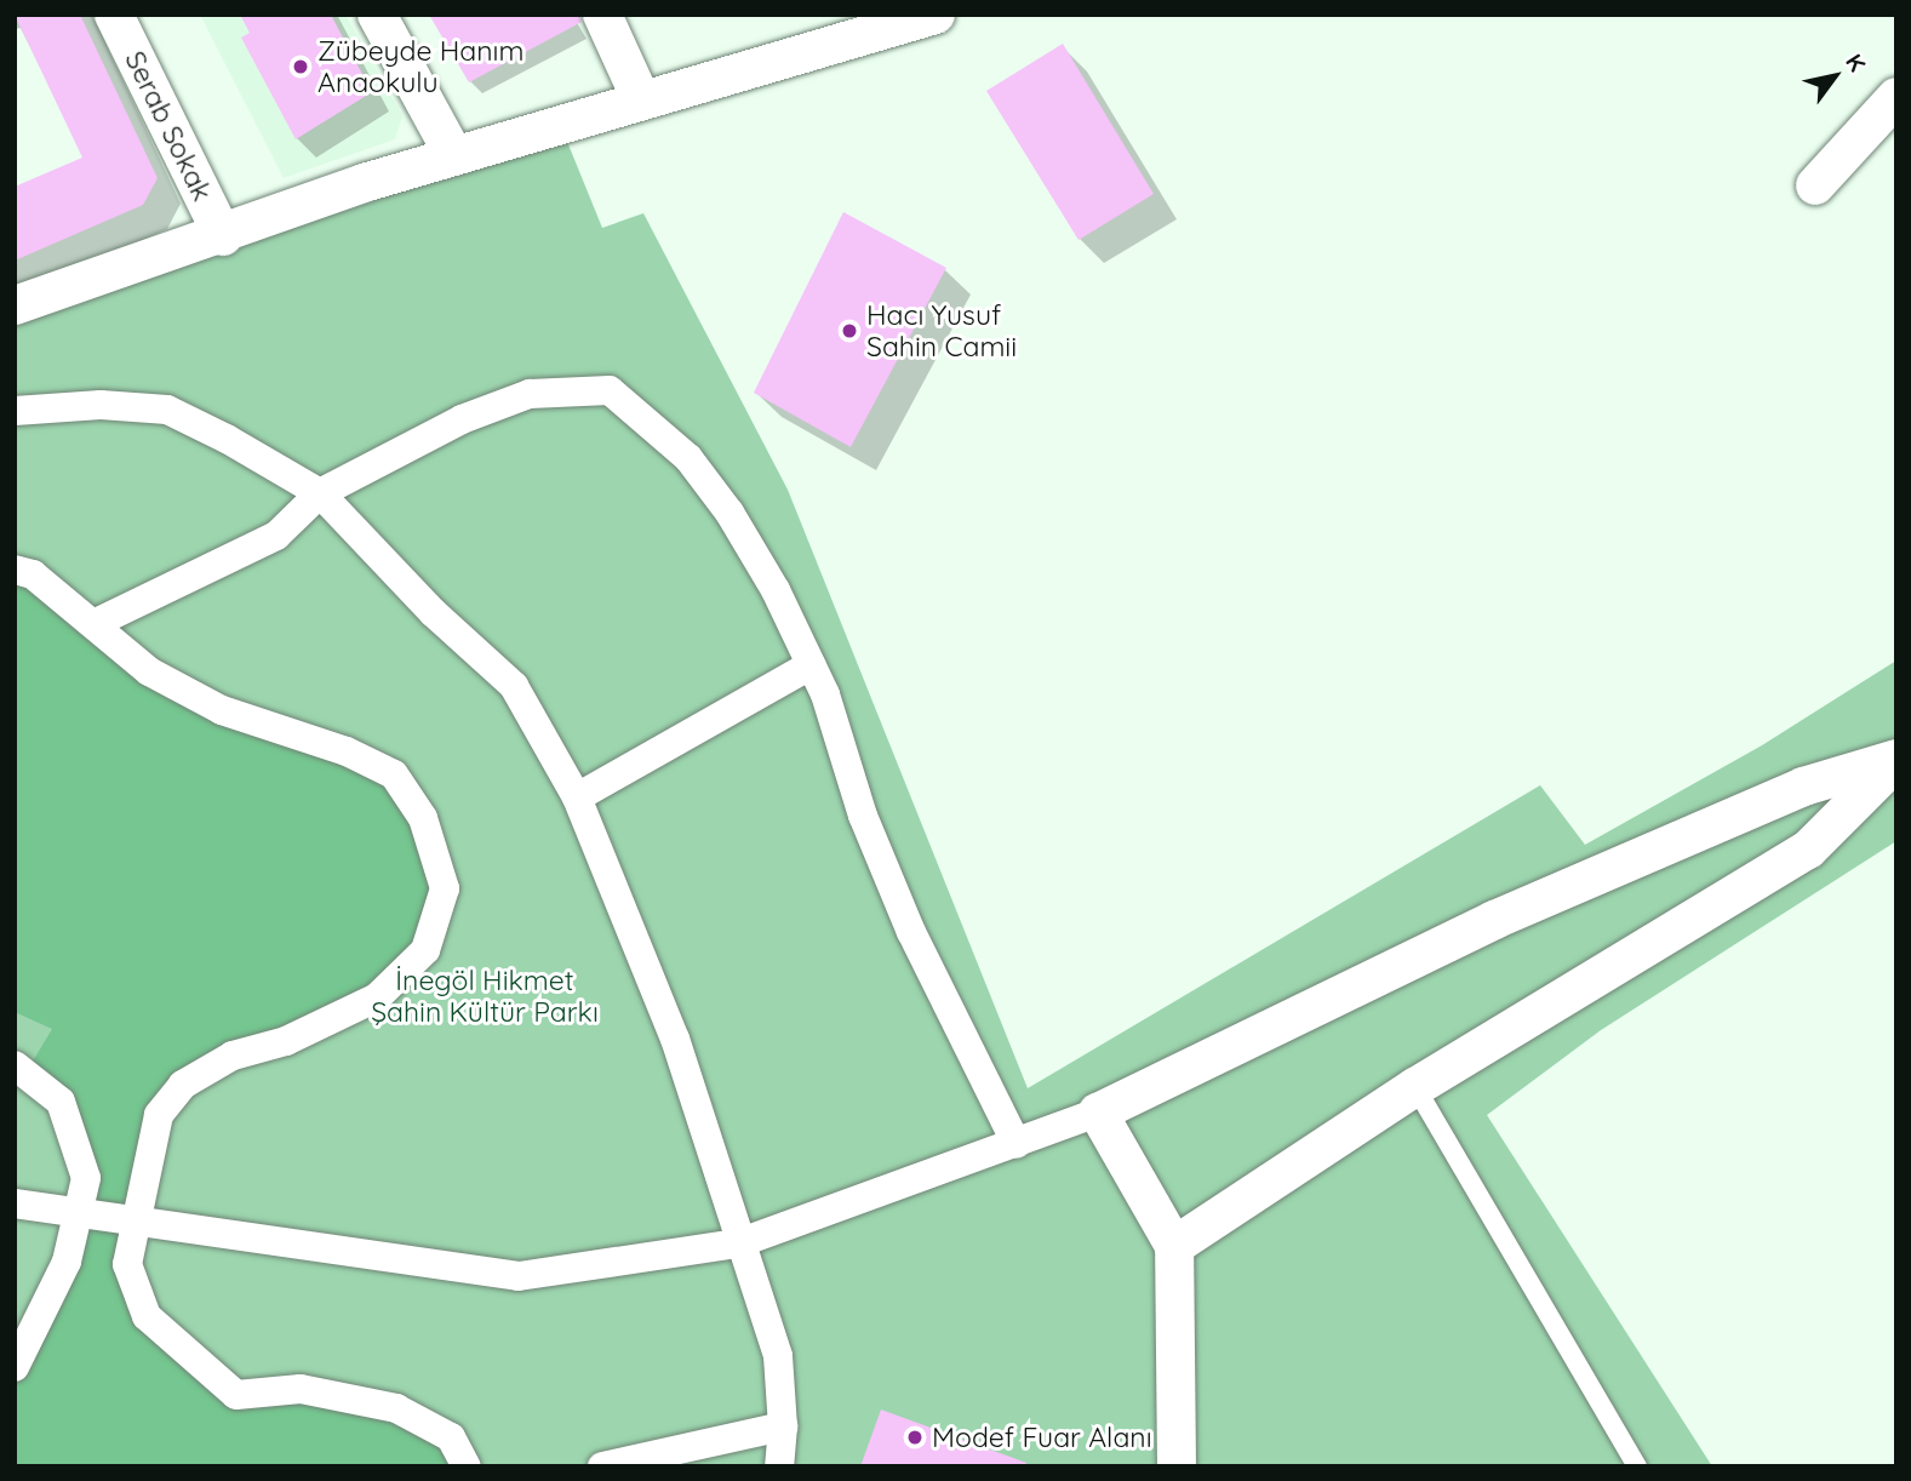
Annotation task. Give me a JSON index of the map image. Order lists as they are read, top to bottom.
{
  "streets": {
    "street": ["Serab Sokak"]
  },
  "parks": ["İnegöl Hikmet Şahin Kültür Parkı"],
  "places": ["Zübeyde Hanım Anaokulu", "Hacı Yusuf Sahin Camii", "Modef Fuar Alanı"],
  "north": "top right"
}
